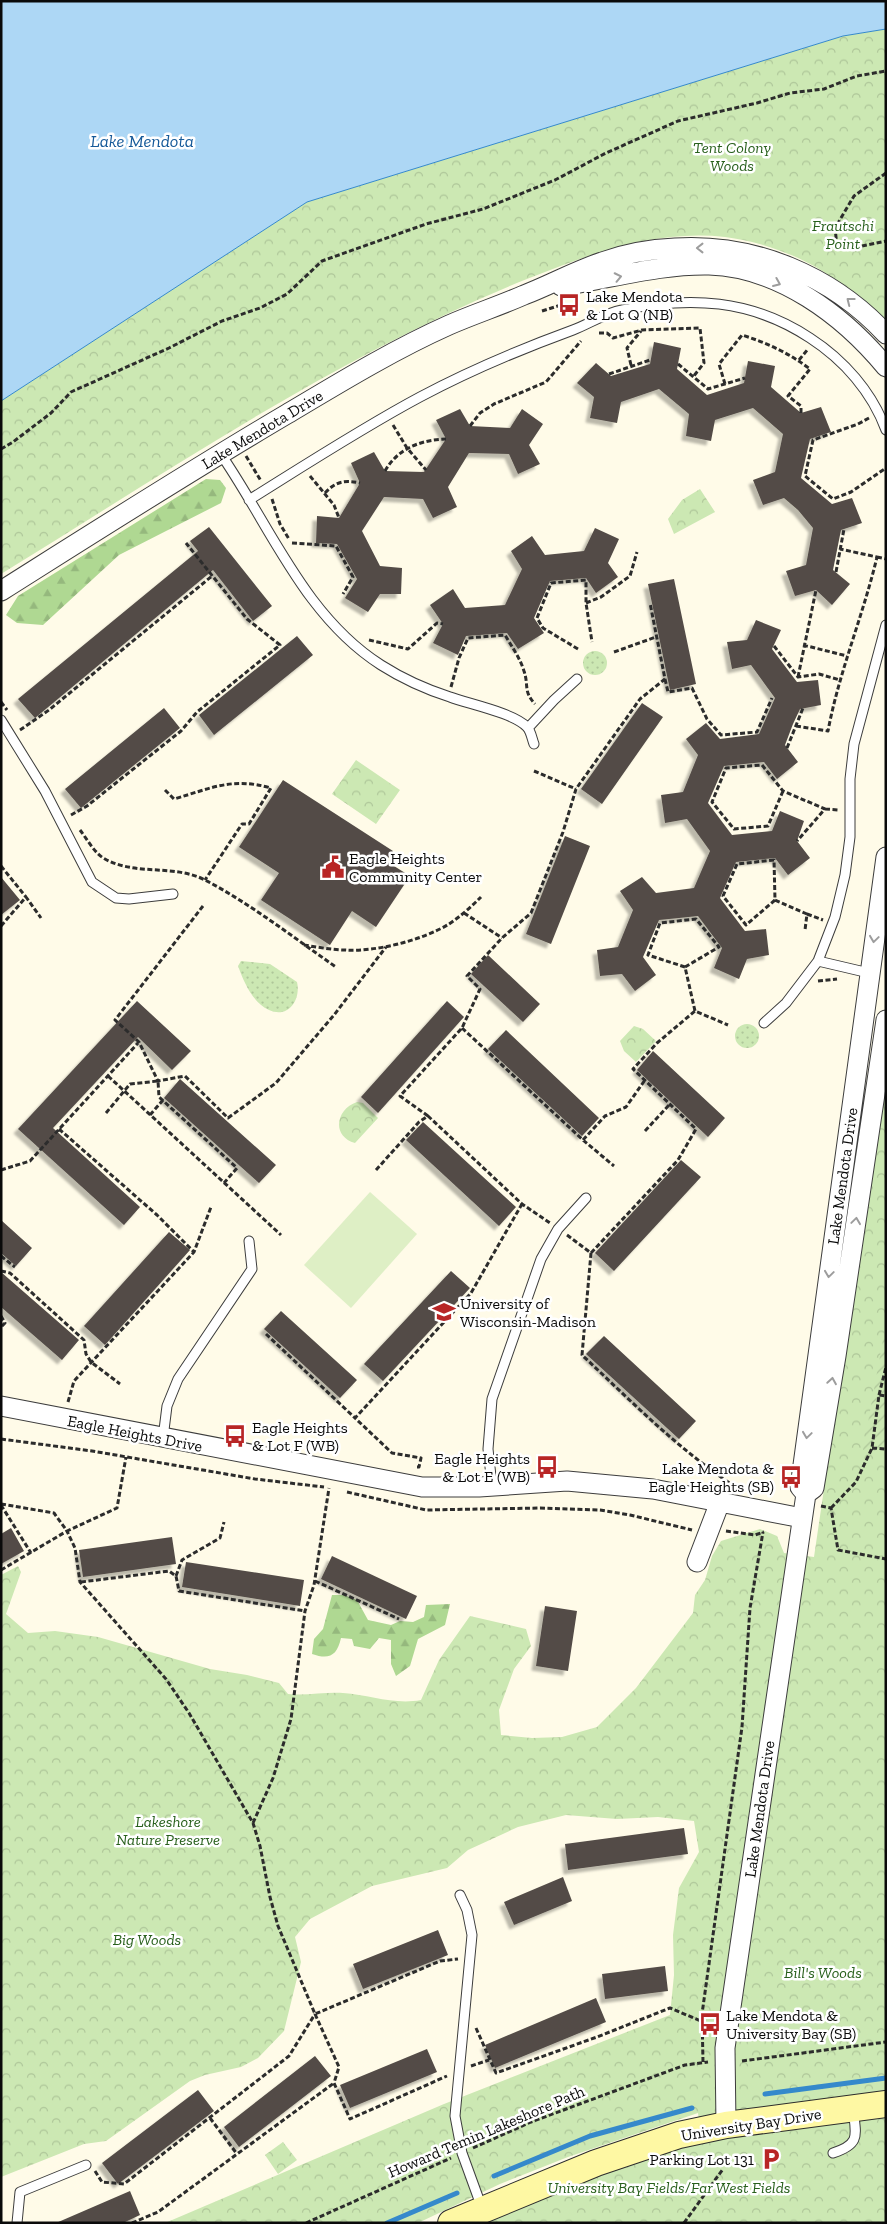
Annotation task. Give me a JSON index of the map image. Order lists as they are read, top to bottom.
{
  "streets": {
    "street": ["Lake Mendota Drive", "Eagle Heights Drive", "University Bay Drive"],
    "path": ["Howard Temin Lakeshore Path"]
  },
  "crossings": [
    ["Lake Mendota Drive", "Eagle Heights Drive"],
    ["Lake Mendota Drive", "University Bay Drive"],
    ["Lake Mendota Drive", "Howard Temin Lakeshore Path"]
  ],
  "water": ["Lake Mendota"],
  "parks": [
    "Tent Colony Woods",
    "Frautschi Point",
    "Lakeshore Nature Preserve",
    "Big Woods",
    "Bill's Woods",
    "University Bay Fields/Far West Fields"
  ],
  "places": {
    "bus stop": [
      "Lake Mendota & Lot Q (NB)",
      "Eagle Heights & Lot F (WB)",
      "Eagle Heights & Lot E (WB)",
      "Lake Mendota & Eagle Heights (SB)",
      "Lake Mendota & University Bay (SB)"
    ],
    "public building": ["Eagle Heights Community Center"],
    "school or university": ["University of Wisconsin-Madison"],
    "parking": ["Parking Lot 131"]
  }
}
